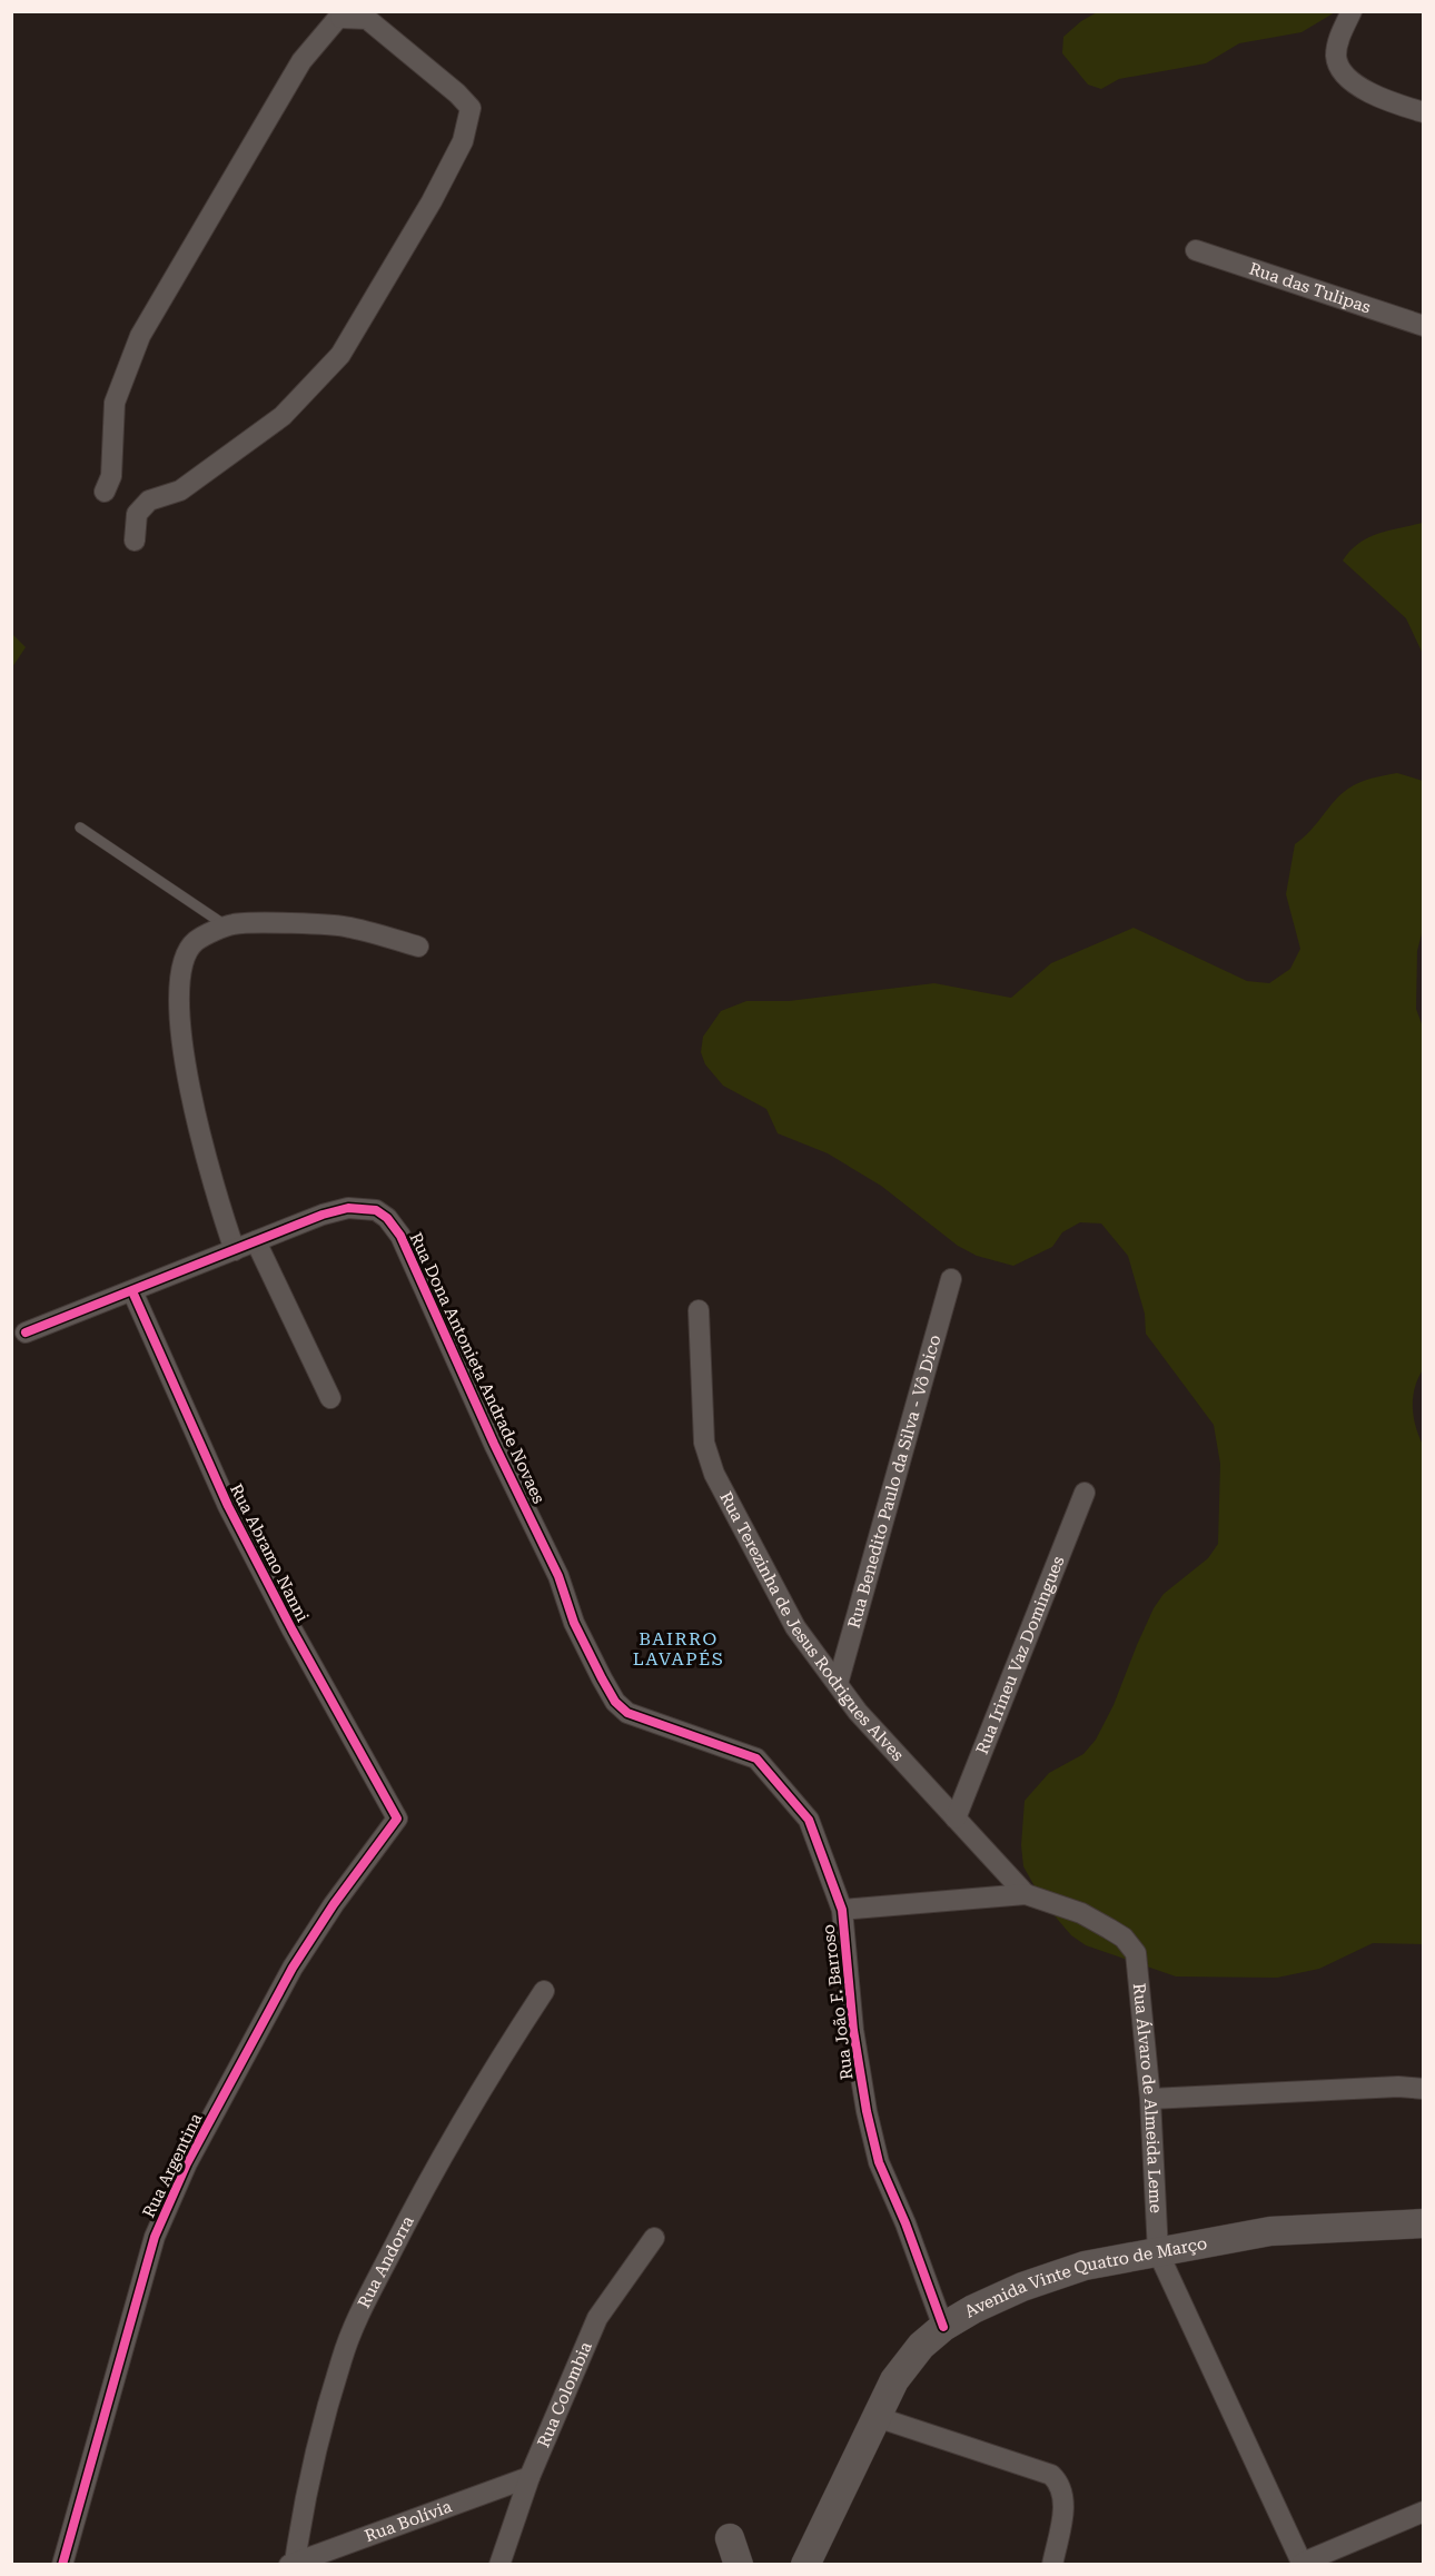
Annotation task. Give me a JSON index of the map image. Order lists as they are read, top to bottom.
{
  "streets": {
    "main road": ["Avenida Vinte Quatro de Março"],
    "street": [
      "Rua das Tulipas",
      "Rua Dona Antonieta Andrade Novaes",
      "Rua Benedito Paulo da Silva - Vô Dico",
      "Rua Abramo Nanni",
      "Rua Terezinha de Jesus Rodrigues Alves",
      "Rua Irineu Vaz Domingues",
      "Rua João F. Barroso",
      "Rua Álvaro de Almeida Leme",
      "Rua Argentina",
      "Rua Andorra",
      "Rua Colombia",
      "Rua Bolívia"
    ]
  },
  "crossings": [
    ["Rua Dona Antonieta Andrade Novaes", "Rua Abramo Nanni"],
    ["Rua Dona Antonieta Andrade Novaes", "Rua João F. Barroso"],
    ["Rua Benedito Paulo da Silva - Vô Dico", "Rua Terezinha de Jesus Rodrigues Alves"],
    ["Rua Abramo Nanni", "Rua Argentina"],
    ["Rua Terezinha de Jesus Rodrigues Alves", "Rua Irineu Vaz Domingues"],
    ["Rua Terezinha de Jesus Rodrigues Alves", "Rua Álvaro de Almeida Leme"],
    ["Rua João F. Barroso", "Rua Álvaro de Almeida Leme"],
    ["Rua João F. Barroso", "Avenida Vinte Quatro de Março"],
    ["Rua Álvaro de Almeida Leme", "Avenida Vinte Quatro de Março"],
    ["Rua Andorra", "Rua Bolívia"],
    ["Rua Colombia", "Rua Bolívia"]
  ],
  "districts": ["BAIRRO LAVAPÉS"]
}
